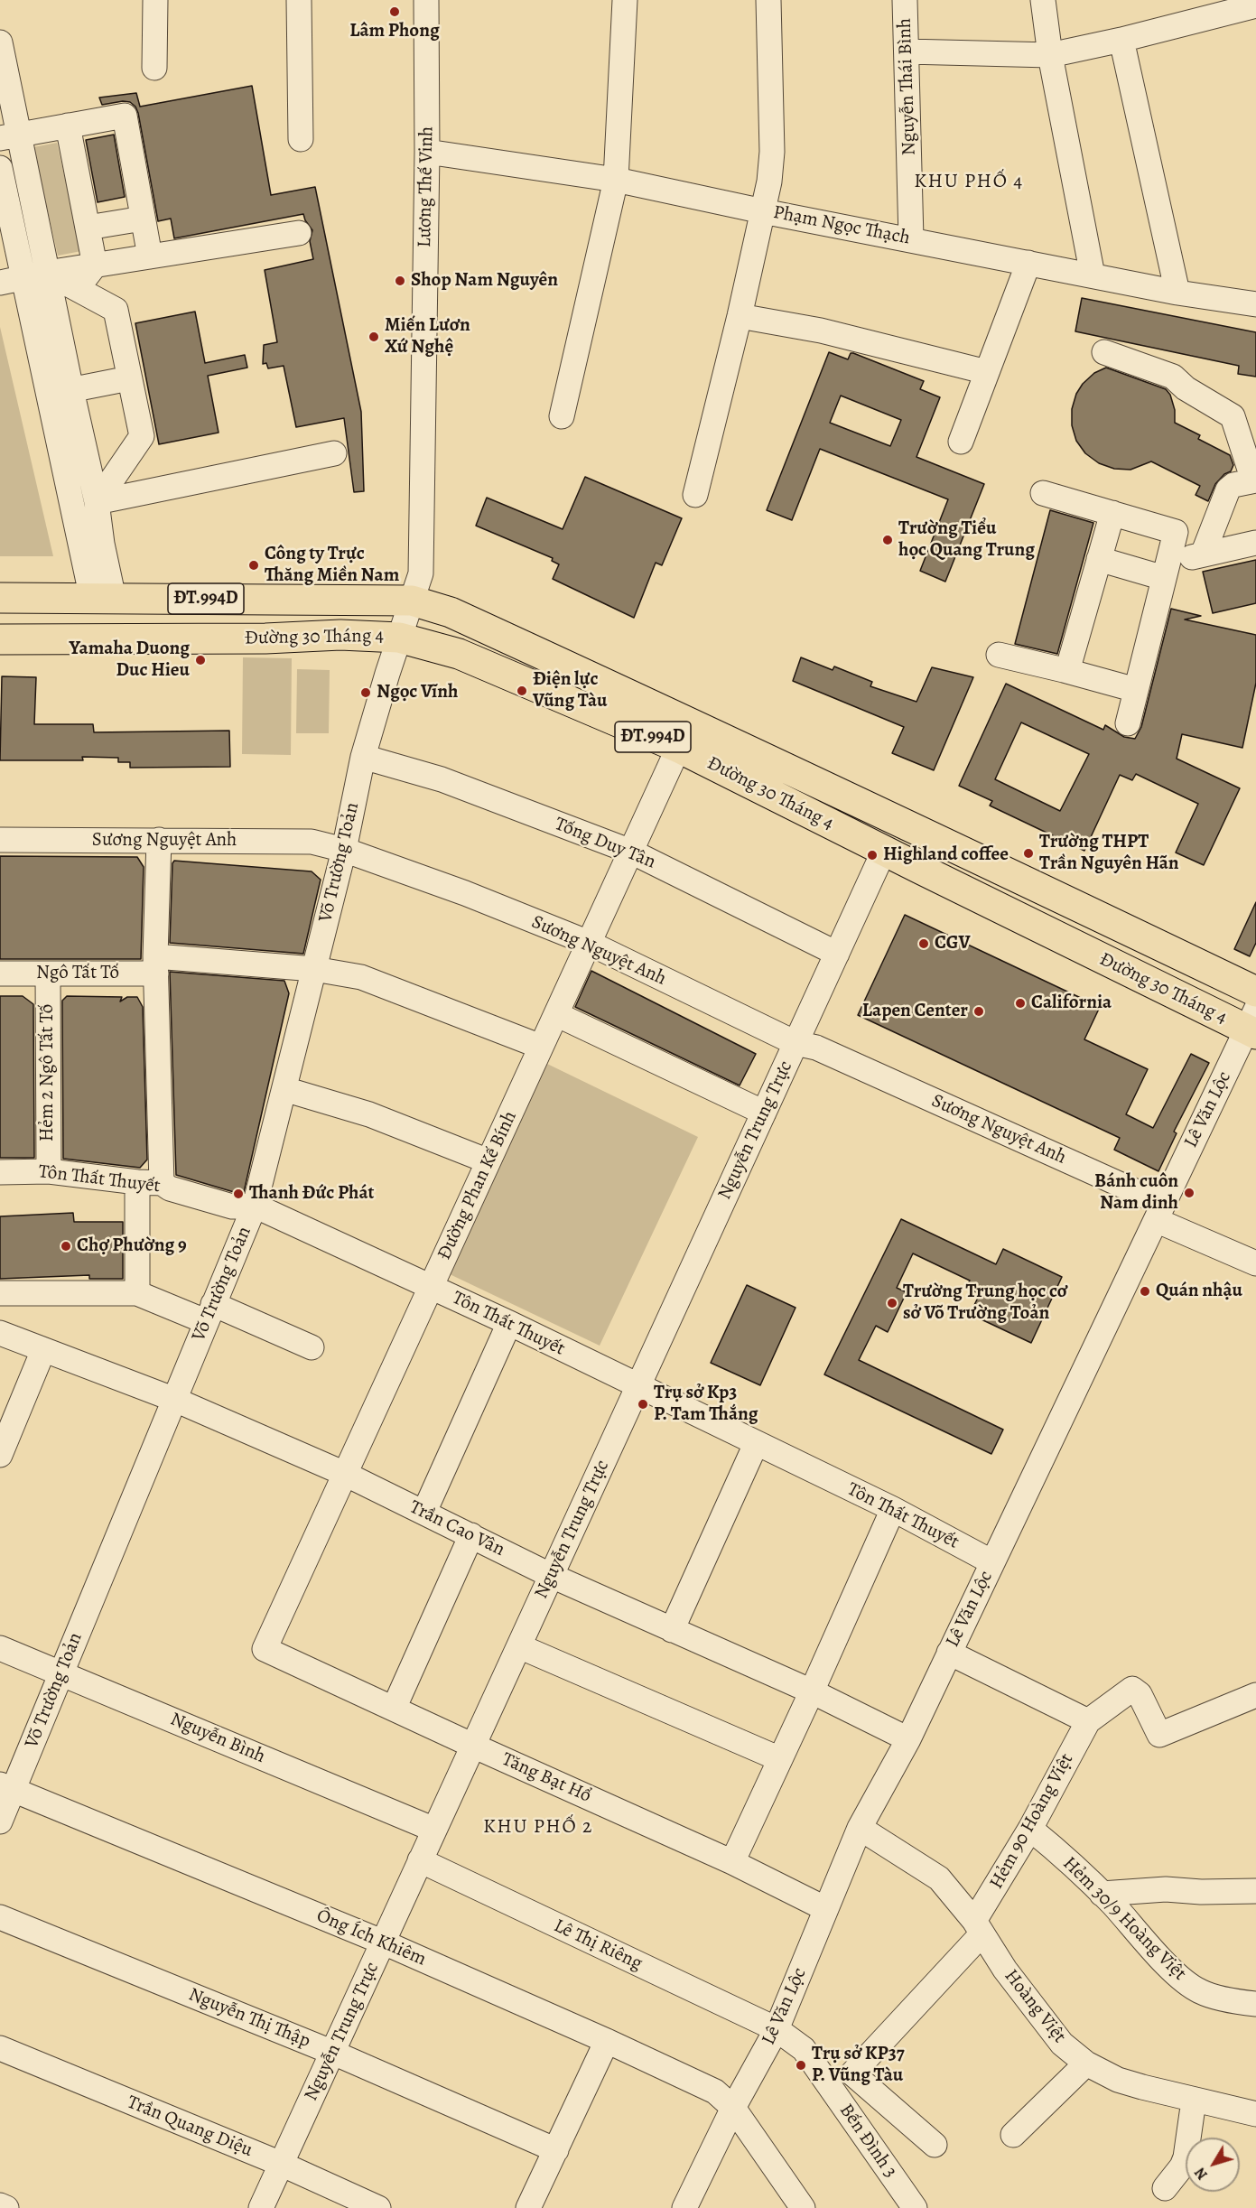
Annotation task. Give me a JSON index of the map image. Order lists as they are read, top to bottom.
{
  "streets": {
    "main road": ["ĐT.994D", "Đường 30 Tháng 4"],
    "street": [
      "Nguyễn Thái Bình",
      "Lương Thế Vinh",
      "Phạm Ngọc Thạch",
      "Sương Nguyệt Anh",
      "Tống Duy Tân",
      "Võ Trường Toản",
      "Ngô Tất Tố",
      "Hẻm 2 Ngô Tất Tố",
      "Lê Văn Lộc",
      "Nguyễn Trung Trực",
      "Tôn Thất Thuyết",
      "Đường Phan Kế Bính",
      "Trần Cao Vân",
      "Nguyễn Bình",
      "Tăng Bạt Hổ",
      "Hẻm 90 Hoàng Việt",
      "Hẻm 30/9 Hoàng Việt",
      "Ông Ích Khiêm",
      "Lê Thị Riêng",
      "Hoàng Việt",
      "Nguyễn Thị Thập",
      "Trần Quang Diệu",
      "Bến Đình 3"
    ]
  },
  "crossings": [
    ["Nguyễn Thái Bình", "Phạm Ngọc Thạch"],
    ["Lương Thế Vinh", "Phạm Ngọc Thạch"],
    ["Lương Thế Vinh", "Đường 30 Tháng 4"],
    ["Lương Thế Vinh", "Võ Trường Toản"],
    ["Đường 30 Tháng 4", "Võ Trường Toản"],
    ["Đường 30 Tháng 4", "Lê Văn Lộc"],
    ["Đường 30 Tháng 4", "Nguyễn Trung Trực"],
    ["Đường 30 Tháng 4", "Đường Phan Kế Bính"],
    ["Sương Nguyệt Anh", "Võ Trường Toản"],
    ["Sương Nguyệt Anh", "Lê Văn Lộc"],
    ["Sương Nguyệt Anh", "Nguyễn Trung Trực"],
    ["Sương Nguyệt Anh", "Đường Phan Kế Bính"],
    ["Tống Duy Tân", "Võ Trường Toản"],
    ["Tống Duy Tân", "Nguyễn Trung Trực"],
    ["Tống Duy Tân", "Đường Phan Kế Bính"],
    ["Võ Trường Toản", "Ngô Tất Tố"],
    ["Võ Trường Toản", "Tôn Thất Thuyết"],
    ["Võ Trường Toản", "Trần Cao Vân"],
    ["Võ Trường Toản", "Nguyễn Bình"],
    ["Võ Trường Toản", "Ông Ích Khiêm"],
    ["Ngô Tất Tố", "Hẻm 2 Ngô Tất Tố"],
    ["Ngô Tất Tố", "Đường Phan Kế Bính"],
    ["Hẻm 2 Ngô Tất Tố", "Tôn Thất Thuyết"],
    ["Lê Văn Lộc", "Tôn Thất Thuyết"],
    ["Lê Văn Lộc", "Trần Cao Vân"],
    ["Lê Văn Lộc", "Tăng Bạt Hổ"],
    ["Lê Văn Lộc", "Ông Ích Khiêm"],
    ["Lê Văn Lộc", "Lê Thị Riêng"],
    ["Lê Văn Lộc", "Hoàng Việt"],
    ["Lê Văn Lộc", "Bến Đình 3"],
    ["Nguyễn Trung Trực", "Tôn Thất Thuyết"],
    ["Nguyễn Trung Trực", "Trần Cao Vân"],
    ["Nguyễn Trung Trực", "Nguyễn Bình"],
    ["Nguyễn Trung Trực", "Tăng Bạt Hổ"],
    ["Nguyễn Trung Trực", "Ông Ích Khiêm"],
    ["Nguyễn Trung Trực", "Lê Thị Riêng"],
    ["Nguyễn Trung Trực", "Nguyễn Thị Thập"],
    ["Nguyễn Trung Trực", "Trần Quang Diệu"],
    ["Tôn Thất Thuyết", "Đường Phan Kế Bính"],
    ["Đường Phan Kế Bính", "Trần Cao Vân"],
    ["Đường Phan Kế Bính", "Tăng Bạt Hổ"],
    ["Hẻm 90 Hoàng Việt", "Hẻm 30/9 Hoàng Việt"],
    ["Hẻm 90 Hoàng Việt", "Hoàng Việt"],
    ["Lê Thị Riêng", "Bến Đình 3"]
  ],
  "districts": ["KHU PHỐ 4", "KHU PHỐ 2"],
  "places": [
    "Lâm Phong",
    "Shop Nam Nguyên",
    "Miến Lươn Xứ Nghệ",
    "Trường Tiểu học Quang Trung",
    "Công ty Trực Thăng Miền Nam",
    "Yamaha Duong Duc Hieu",
    "Điện lực Vũng Tàu",
    "Ngọc Vĩnh",
    "Trường THPT Trần Nguyên Hãn",
    "Highland coffee",
    "CGV",
    "California",
    "Lapen Center",
    "Bánh cuôn Nam dinh",
    "Thanh Đức Phát",
    "Chợ Phường 9",
    "Quán nhậu",
    "Trường Trung học cơ sở Võ Trường Toản",
    "Trụ sở Kp3 P. Tam Thắng",
    "Trụ sở KP37 P. Vũng Tàu"
  ],
  "north": "bottom left"
}
